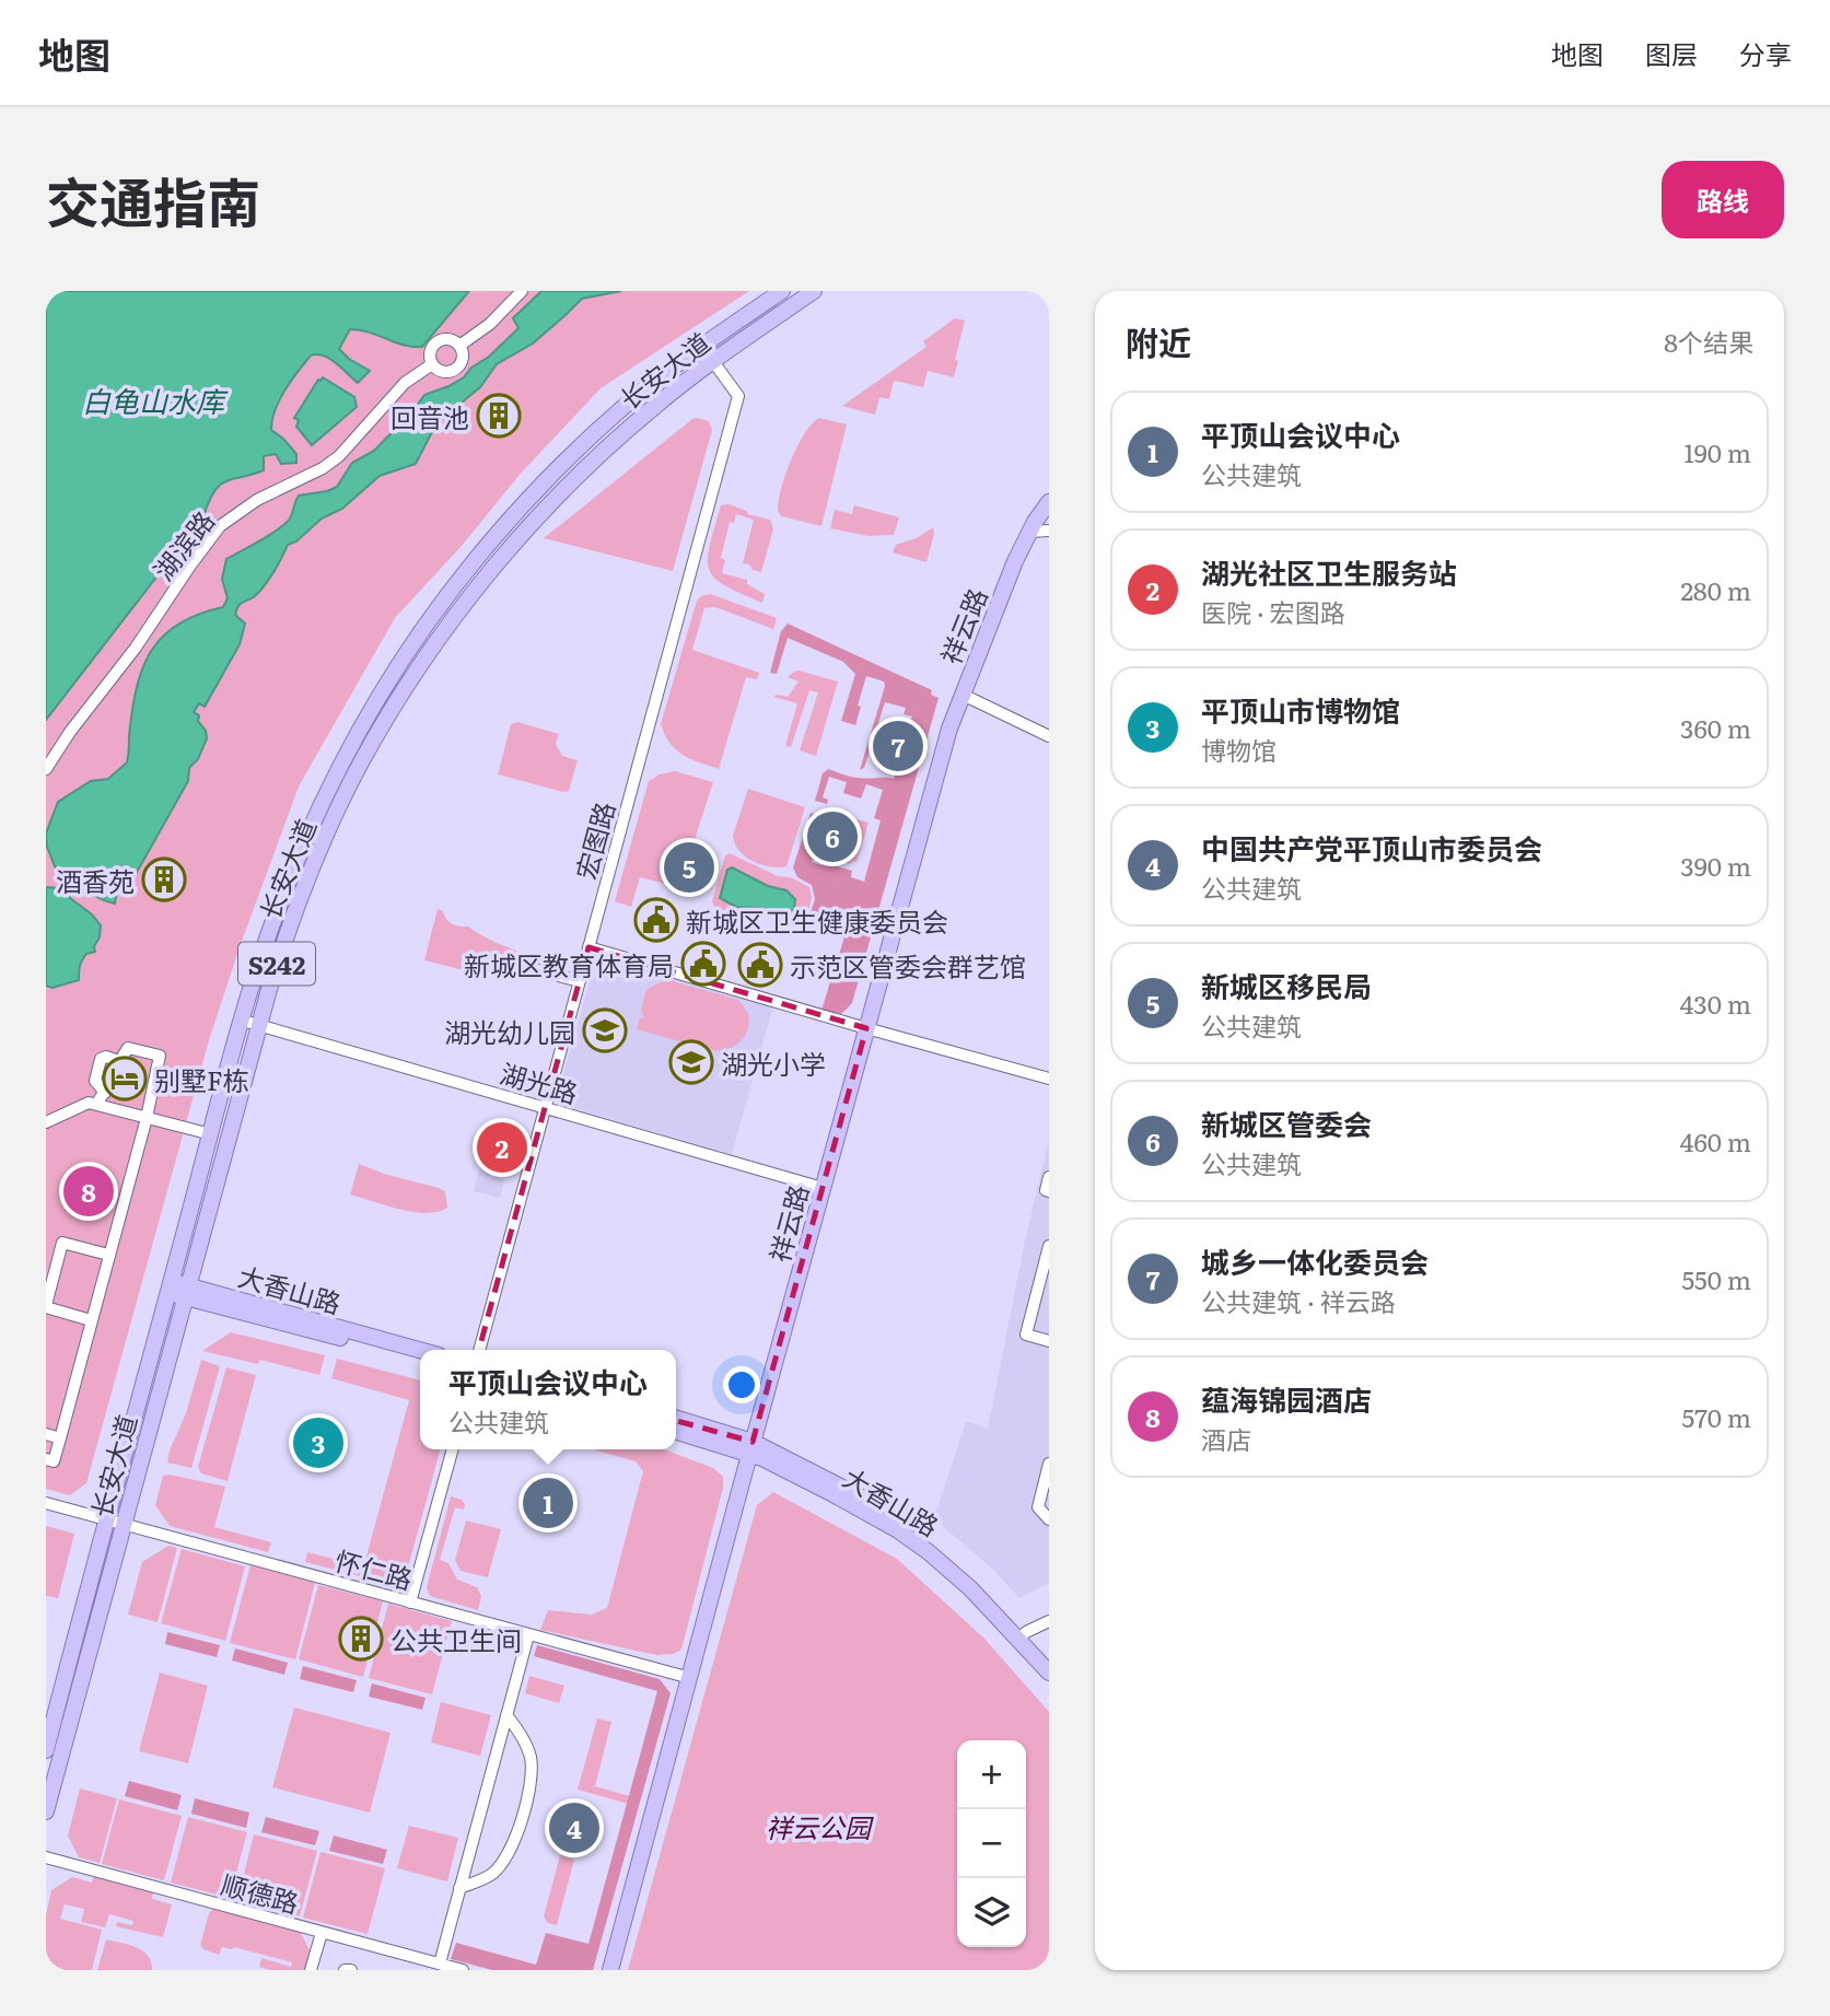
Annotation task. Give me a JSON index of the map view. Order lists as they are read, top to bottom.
{
  "streets": {
    "main road": [
      "长安大道",
      "祥云路",
      "S242",
      "大香山路"
    ],
    "street": [
      "湖滨路",
      "宏图路",
      "湖光路",
      "怀仁路",
      "顺德路"
    ]
  },
  "crossings": [
    ["长安大道", "宏图路"],
    ["长安大道", "湖光路"],
    ["长安大道", "大香山路"],
    ["长安大道", "怀仁路"],
    ["祥云路", "湖光路"],
    ["祥云路", "大香山路"],
    ["祥云路", "怀仁路"],
    ["宏图路", "湖光路"]
  ],
  "water": ["白龟山水库"],
  "parks": ["祥云公园"],
  "places": {
    "building": ["回音池", "酒香苑", "公共卫生间"],
    "public building": ["新城区卫生健康委员会", "新城区教育体育局", "示范区管委会群艺馆"],
    "school or university": ["湖光幼儿园", "湖光小学"],
    "hotel": ["别墅F栋"]
  },
  "page": {
    "header": "地图",
    "nav": ["地图", "图层", "分享"],
    "title": "交通指南",
    "buttons": "路线",
    "heading": ["附近", "8个结果"],
    "list": [
      {
        "mark": "1",
        "name": "平顶山会议中心",
        "note": "公共建筑",
        "value": "190 m"
      },
      {
        "mark": "2",
        "name": "湖光社区卫生服务站",
        "note": "医院 · 宏图路",
        "value": "280 m"
      },
      {
        "mark": "3",
        "name": "平顶山市博物馆",
        "note": "博物馆",
        "value": "360 m"
      },
      {
        "mark": "4",
        "name": "中国共产党平顶山市委员会",
        "note": "公共建筑",
        "value": "390 m"
      },
      {
        "mark": "5",
        "name": "新城区移民局",
        "note": "公共建筑",
        "value": "430 m"
      },
      {
        "mark": "6",
        "name": "新城区管委会",
        "note": "公共建筑",
        "value": "460 m"
      },
      {
        "mark": "7",
        "name": "城乡一体化委员会",
        "note": "公共建筑 · 祥云路",
        "value": "550 m"
      },
      {
        "mark": "8",
        "name": "蕴海锦园酒店",
        "note": "酒店",
        "value": "570 m"
      }
    ],
    "pins": [
      "7",
      "6",
      "5",
      "2",
      "8",
      "3",
      "1",
      "4"
    ],
    "popup": ["平顶山会议中心", "公共建筑"],
    "map_buttons": ["+", "−"]
  }
}
